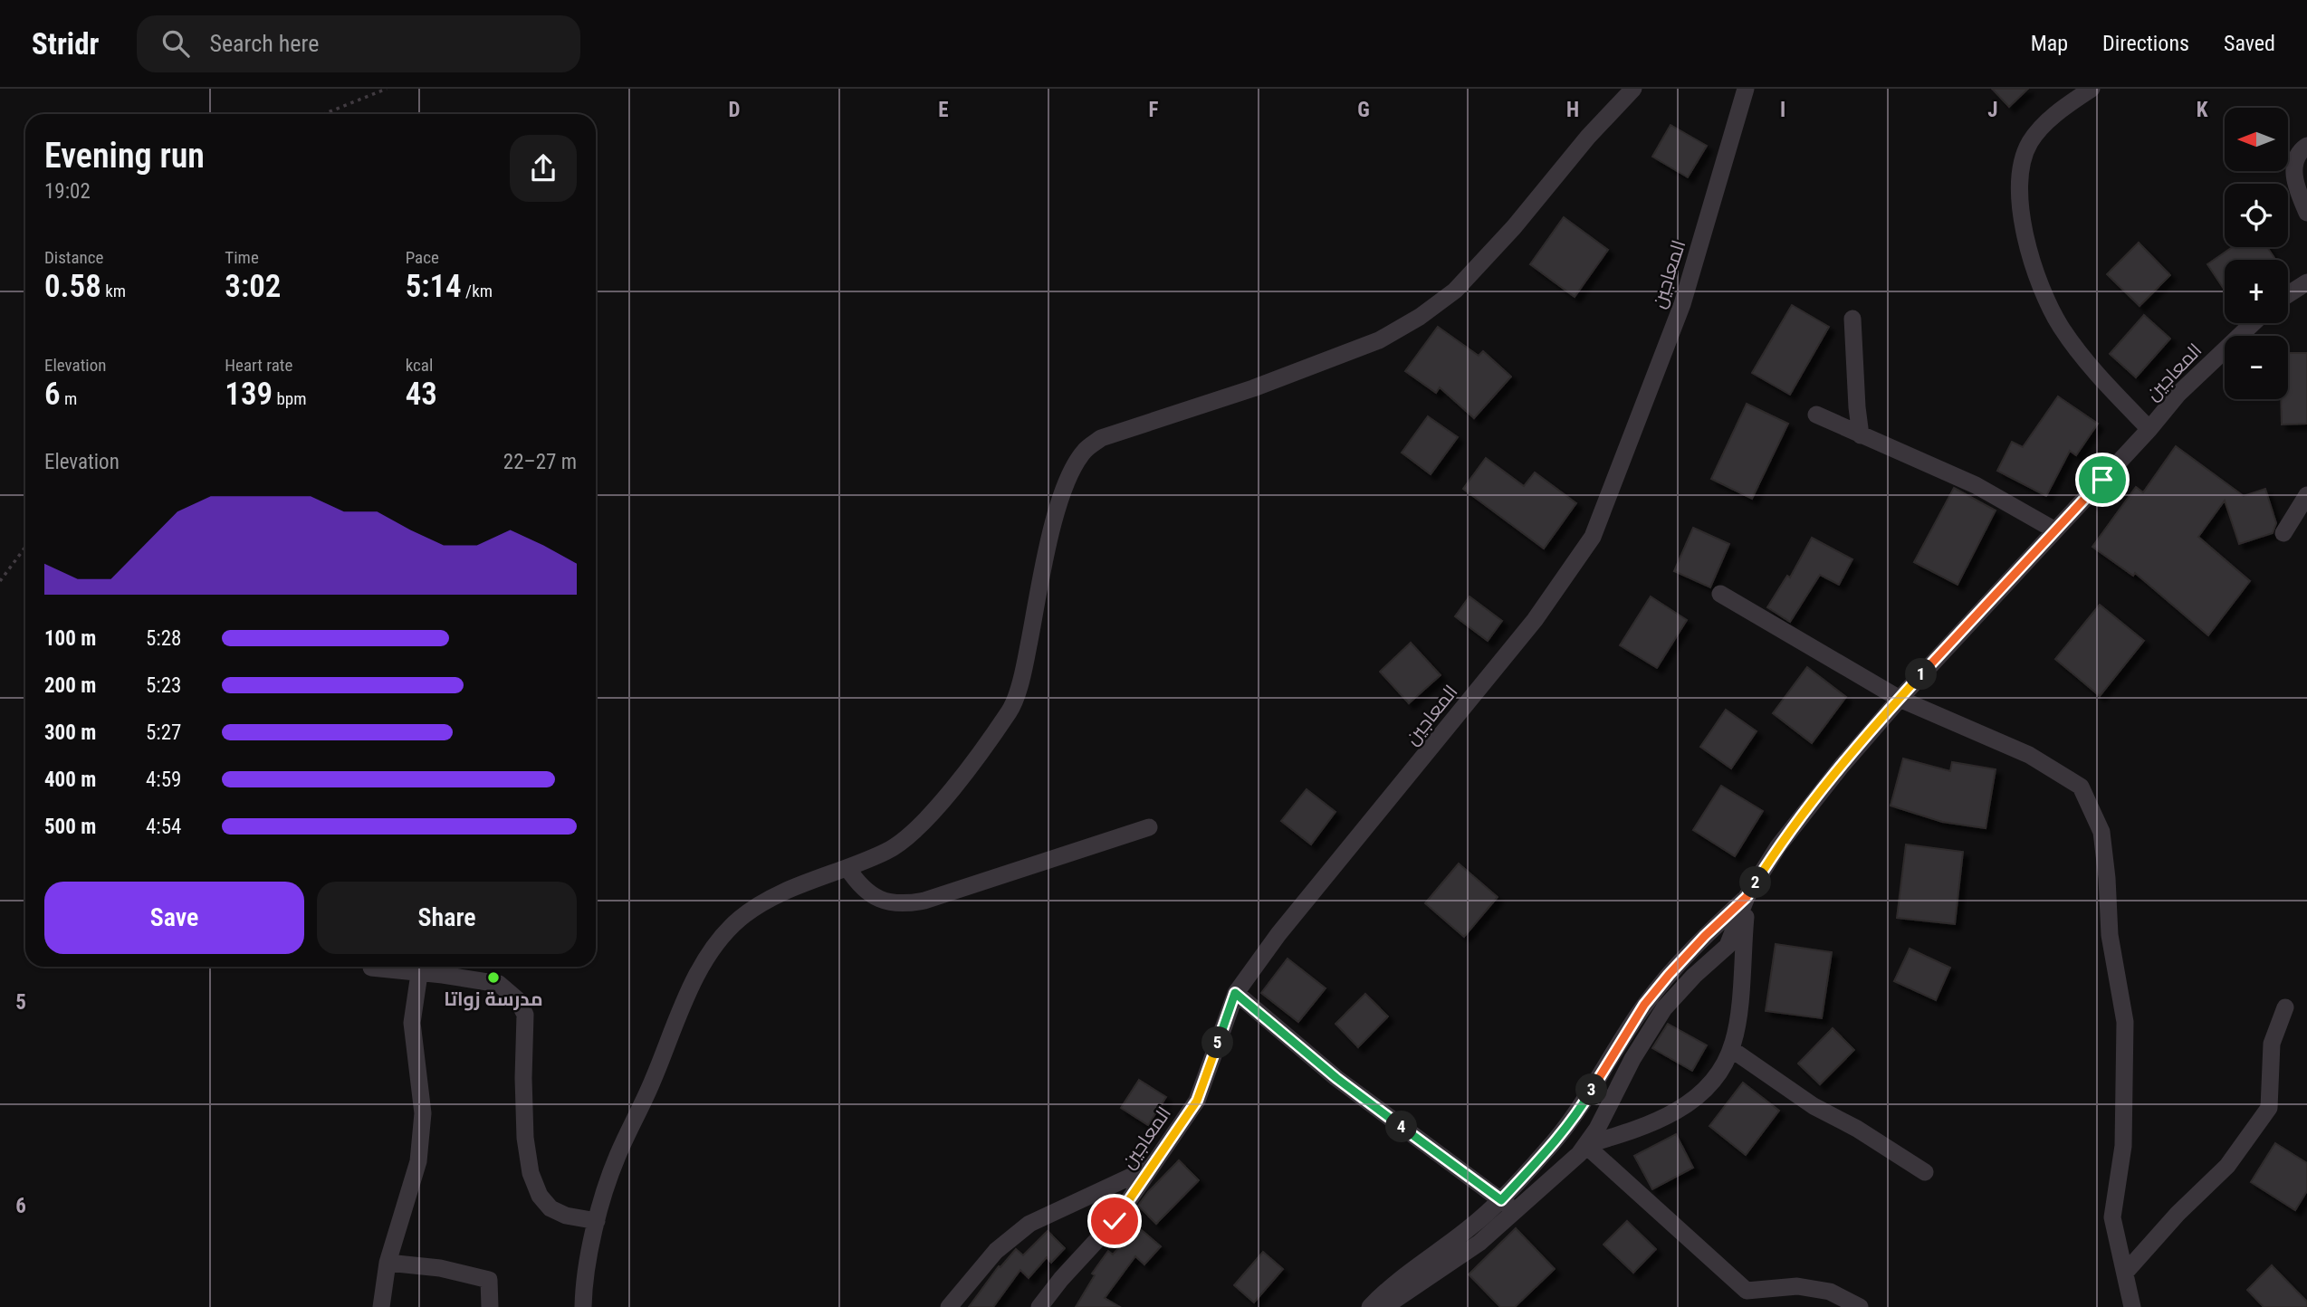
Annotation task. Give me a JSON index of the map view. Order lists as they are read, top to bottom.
{
  "streets": {
    "street": ["المعاجين"]
  },
  "places": ["مدرسة زواتا"],
  "north": "left",
  "page": {
    "header": "Stridr",
    "search": "Search here",
    "nav": ["Map", "Directions", "Saved"],
    "map_buttons": ["+", "−"],
    "heading": ["Evening run", "19:02"],
    "stats": [
      ["Distance", "0.58 km"],
      ["Time", "3:02"],
      ["Pace", "5:14 /km"],
      ["Elevation", "6 m"],
      ["Heart rate", "139 bpm"],
      ["kcal", "43"]
    ],
    "chart": ["Elevation", "22–27 m"],
    "list": [
      {
        "name": "100 m",
        "note": "5:28"
      },
      {
        "name": "200 m",
        "note": "5:23"
      },
      {
        "name": "300 m",
        "note": "5:27"
      },
      {
        "name": "400 m",
        "note": "4:59"
      },
      {
        "name": "500 m",
        "note": "4:54"
      }
    ],
    "pins": [
      "1",
      "2",
      "5",
      "3",
      "4"
    ],
    "buttons": ["Save", "Share"]
  },
  "grid": {
    "columns": [
      "D",
      "E",
      "F",
      "G",
      "H",
      "I",
      "J",
      "K"
    ],
    "rows": ["5", "6"]
  }
}
